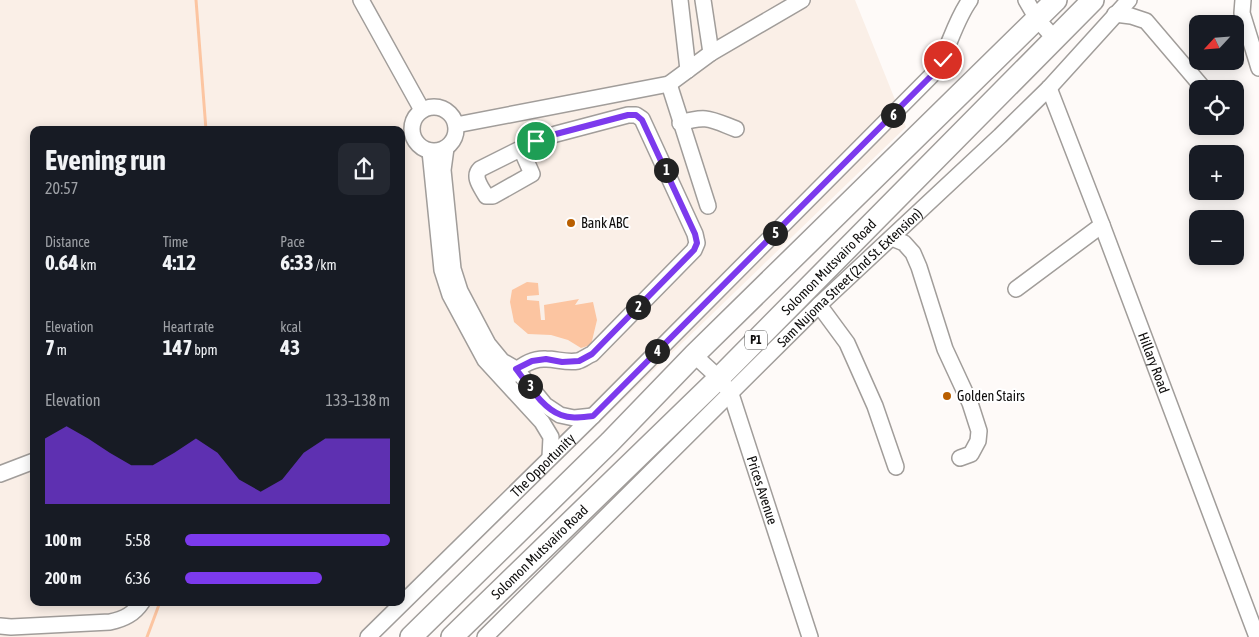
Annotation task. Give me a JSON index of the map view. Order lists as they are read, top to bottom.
{
  "streets": {
    "highway": ["Solomon Mutsvairo Road", "P1"],
    "street": [
      "Sam Nujoma Street (2nd St. Extension)",
      "Hillary Road",
      "The Opportunity",
      "Prices Avenue"
    ]
  },
  "crossings": [
    ["Solomon Mutsvairo Road", "Sam Nujoma Street (2nd St. Extension)"],
    ["Solomon Mutsvairo Road", "Prices Avenue"],
    ["Sam Nujoma Street (2nd St. Extension)", "Hillary Road"],
    ["Sam Nujoma Street (2nd St. Extension)", "Prices Avenue"],
    ["P1", "Prices Avenue"]
  ],
  "places": ["Bank ABC", "Golden Stairs"],
  "north": "bottom left",
  "page": {
    "map_buttons": ["+", "−"],
    "pins": [
      "6",
      "1",
      "5",
      "2",
      "4",
      "3"
    ],
    "heading": ["Evening run", "20:57"],
    "stats": [
      ["Distance", "0.64 km"],
      ["Time", "4:12"],
      ["Pace", "6:33 /km"],
      ["Elevation", "7 m"],
      ["Heart rate", "147 bpm"],
      ["kcal", "43"]
    ],
    "chart": ["Elevation", "133–138 m"],
    "list": [
      {
        "name": "100 m",
        "note": "5:58"
      },
      {
        "name": "200 m",
        "note": "6:36"
      }
    ]
  }
}
